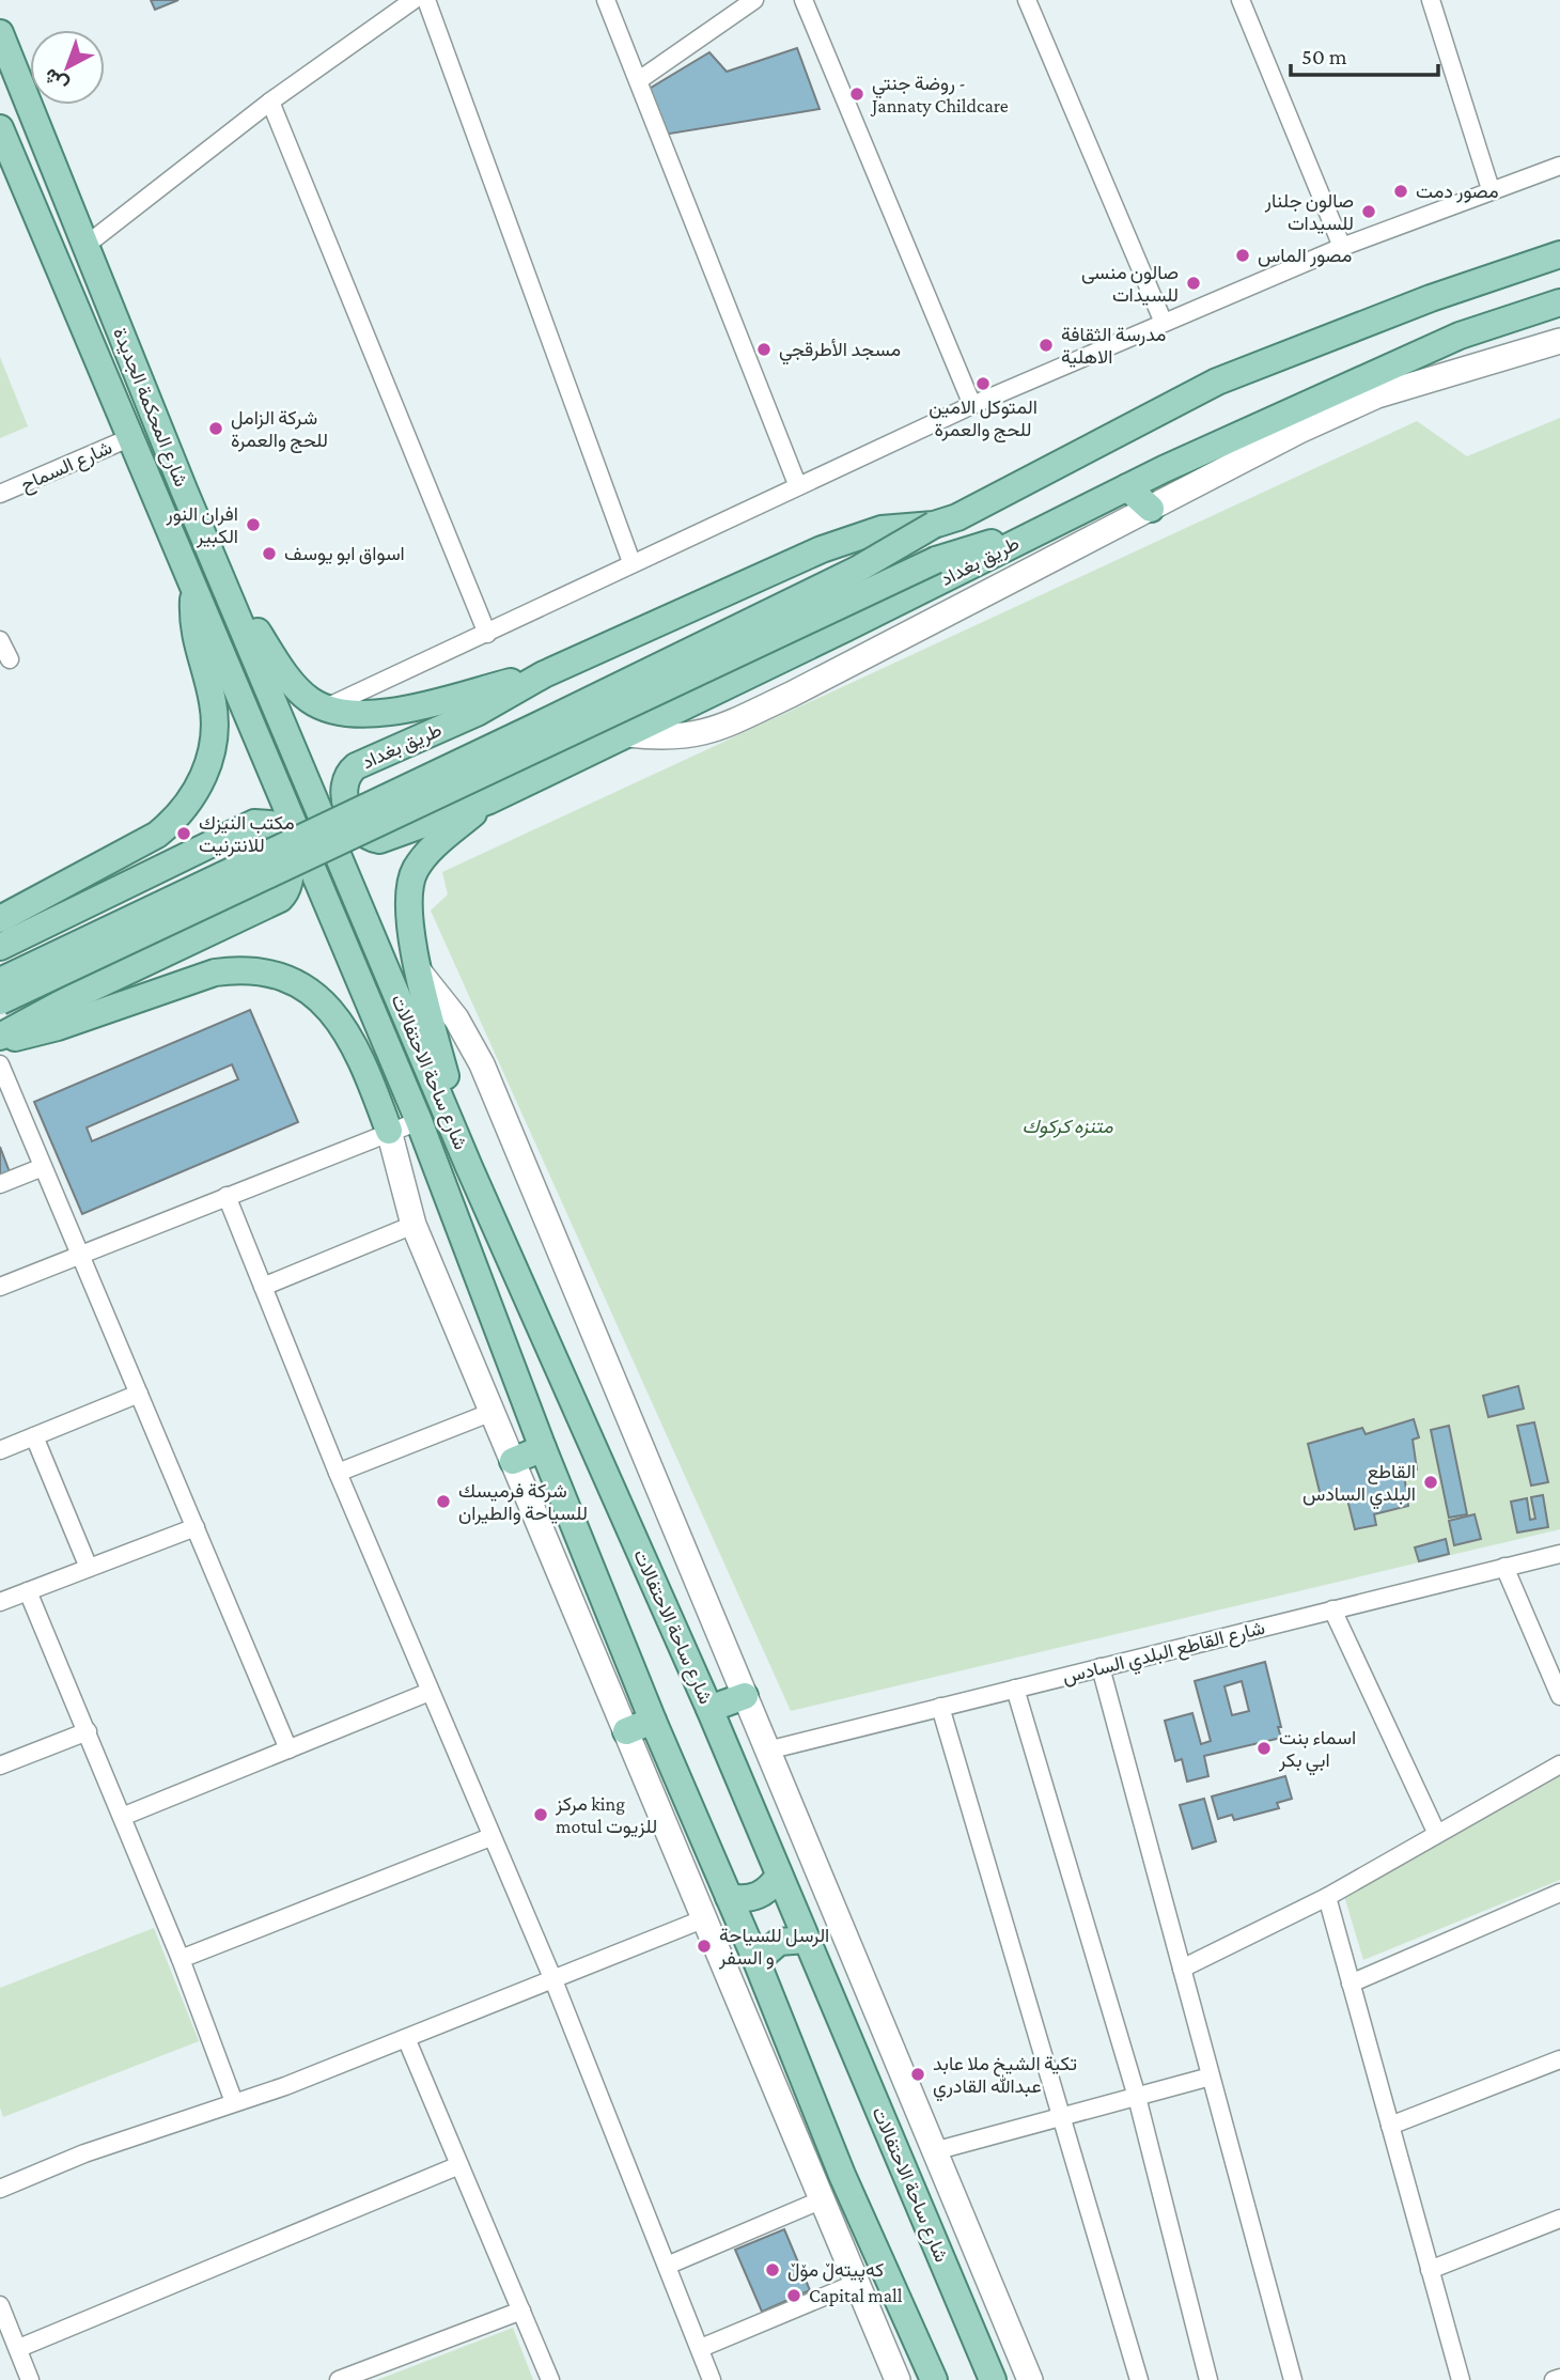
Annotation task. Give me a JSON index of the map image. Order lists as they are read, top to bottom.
{
  "streets": {
    "main road": ["شارع المحكمة الجديدة", "طريق بغداد", "شارع ساحة الاحتفالات"],
    "street": ["شارع السماح", "شارع القاطع البلدي السادس"]
  },
  "crossings": [
    ["شارع المحكمة الجديدة", "شارع السماح"],
    ["شارع المحكمة الجديدة", "شارع ساحة الاحتفالات"]
  ],
  "parks": ["متنزه كركوك"],
  "places": [
    "روضة جنتي - Jannaty Childcare",
    "مصور دمت",
    "صالون جلنار للسيدات",
    "مصور الماس",
    "صالون منسى للسيدات",
    "مدرسة الثقافة الاهلية",
    "مسجد الأطرقجي",
    "المتوكل الامين للحج والعمرة",
    "شركة الزامل للحج والعمرة",
    "افران النور الكبير",
    "اسواق ابو يوسف",
    "مكتب النيزك للانترنيت",
    "القاطع البلدي السادس",
    "شركة فرميسك للسياحة والطيران",
    "اسماء بنت ابي بكر",
    "مركز king motul للزيوت",
    "الرسل للسياحة و السفر",
    "تكية الشيخ ملا عابد عبدالله القادري",
    "کەپیتەڵ مۆڵ",
    "Capital mall"
  ],
  "scale_bar": "50 m",
  "north": "bottom left"
}
